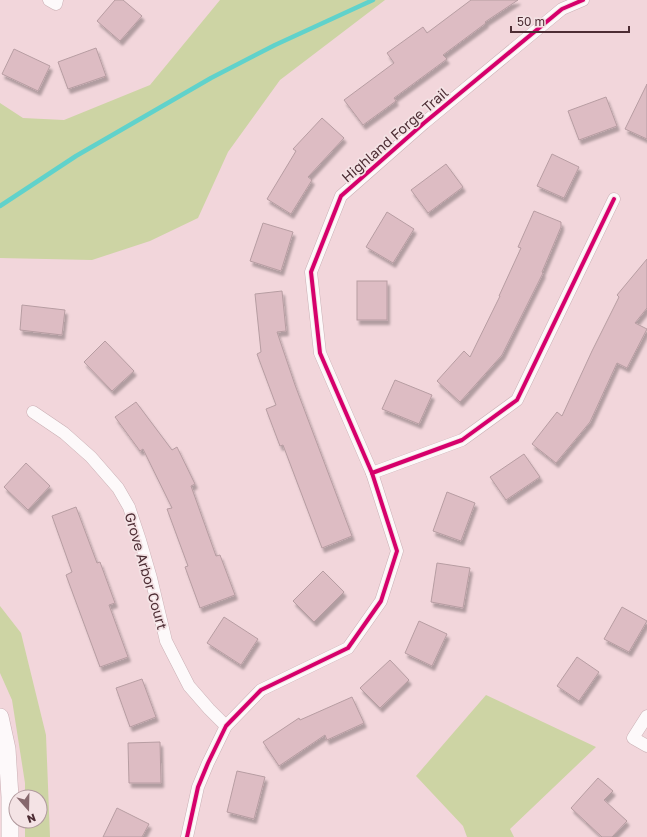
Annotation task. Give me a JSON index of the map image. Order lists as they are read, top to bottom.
{
  "streets": {
    "street": ["Highland Forge Trail", "Grove Arbor Court"]
  },
  "crossings": [
    ["Highland Forge Trail", "Grove Arbor Court"]
  ],
  "scale_bar": "50 m",
  "north": "bottom"
}
